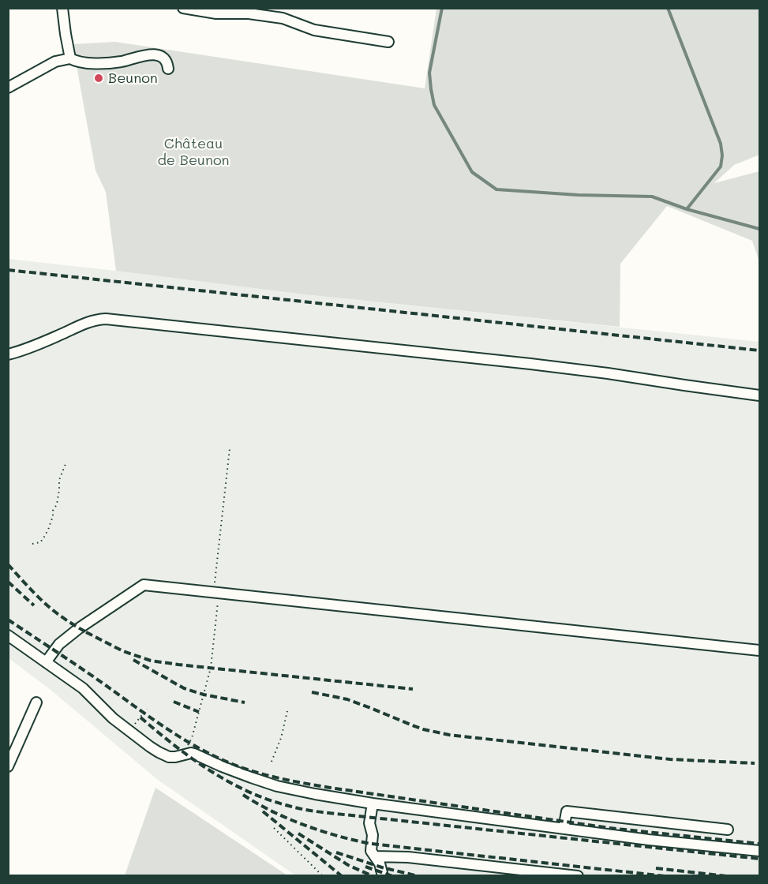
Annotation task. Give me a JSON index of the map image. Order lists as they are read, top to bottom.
{
  "parks": ["Château de Beunon"],
  "places": ["Beunon"]
}
